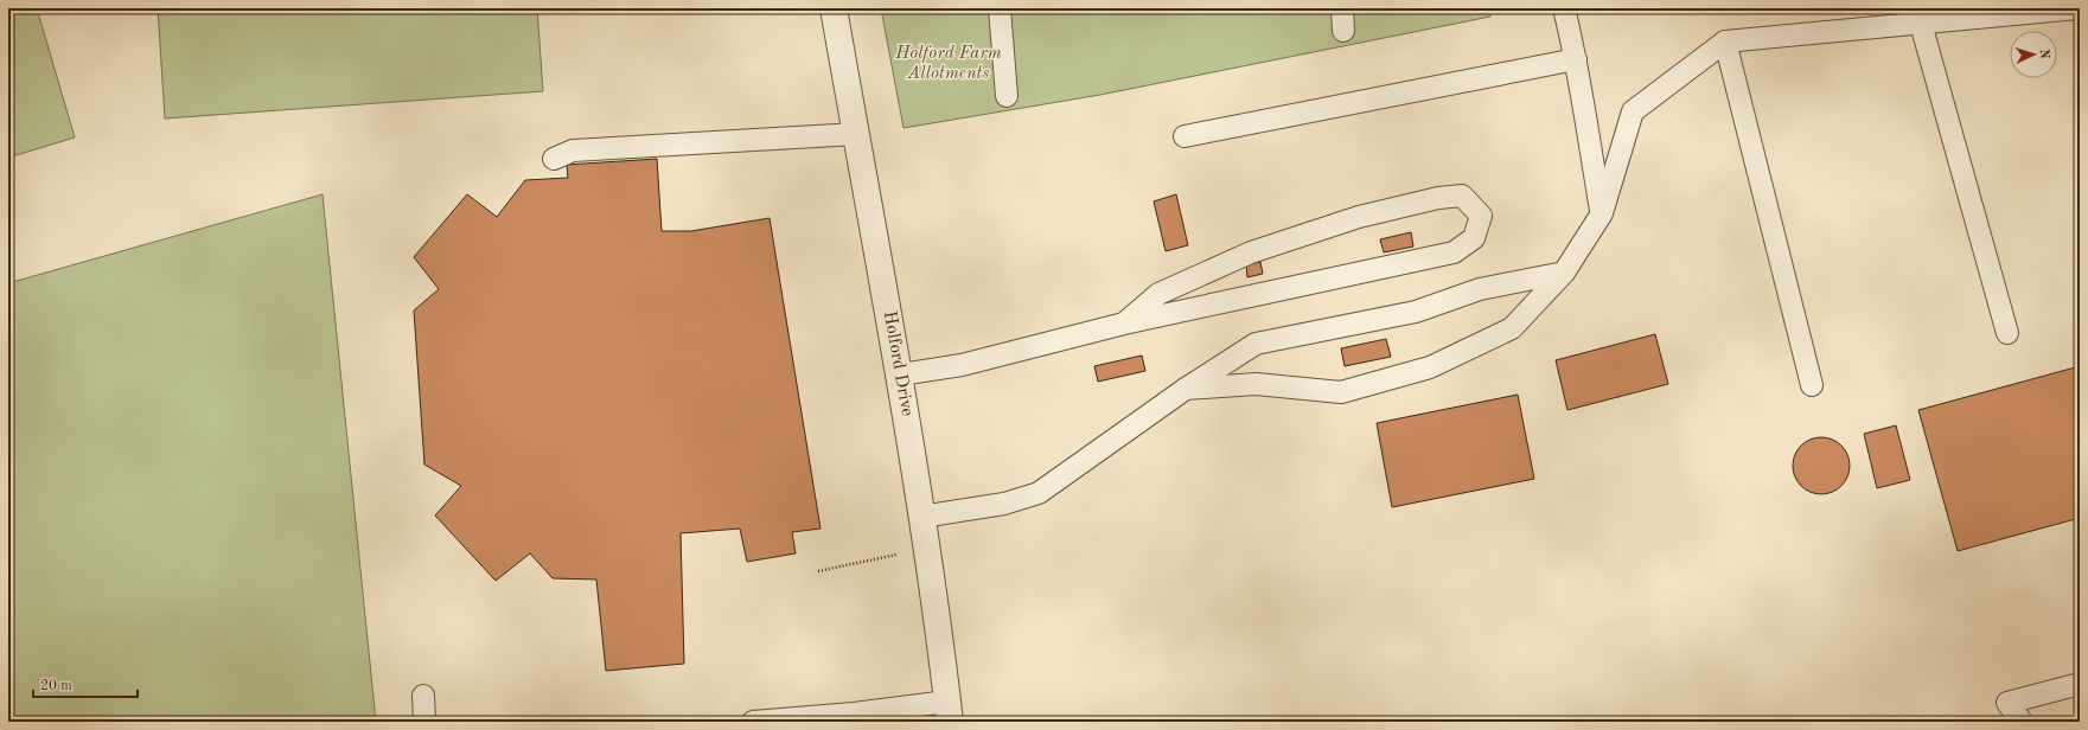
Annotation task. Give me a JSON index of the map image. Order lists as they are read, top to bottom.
{
  "streets": {
    "street": ["Holford Drive"]
  },
  "parks": ["Holford Farm Allotments"],
  "scale_bar": "20 m",
  "north": "right"
}
